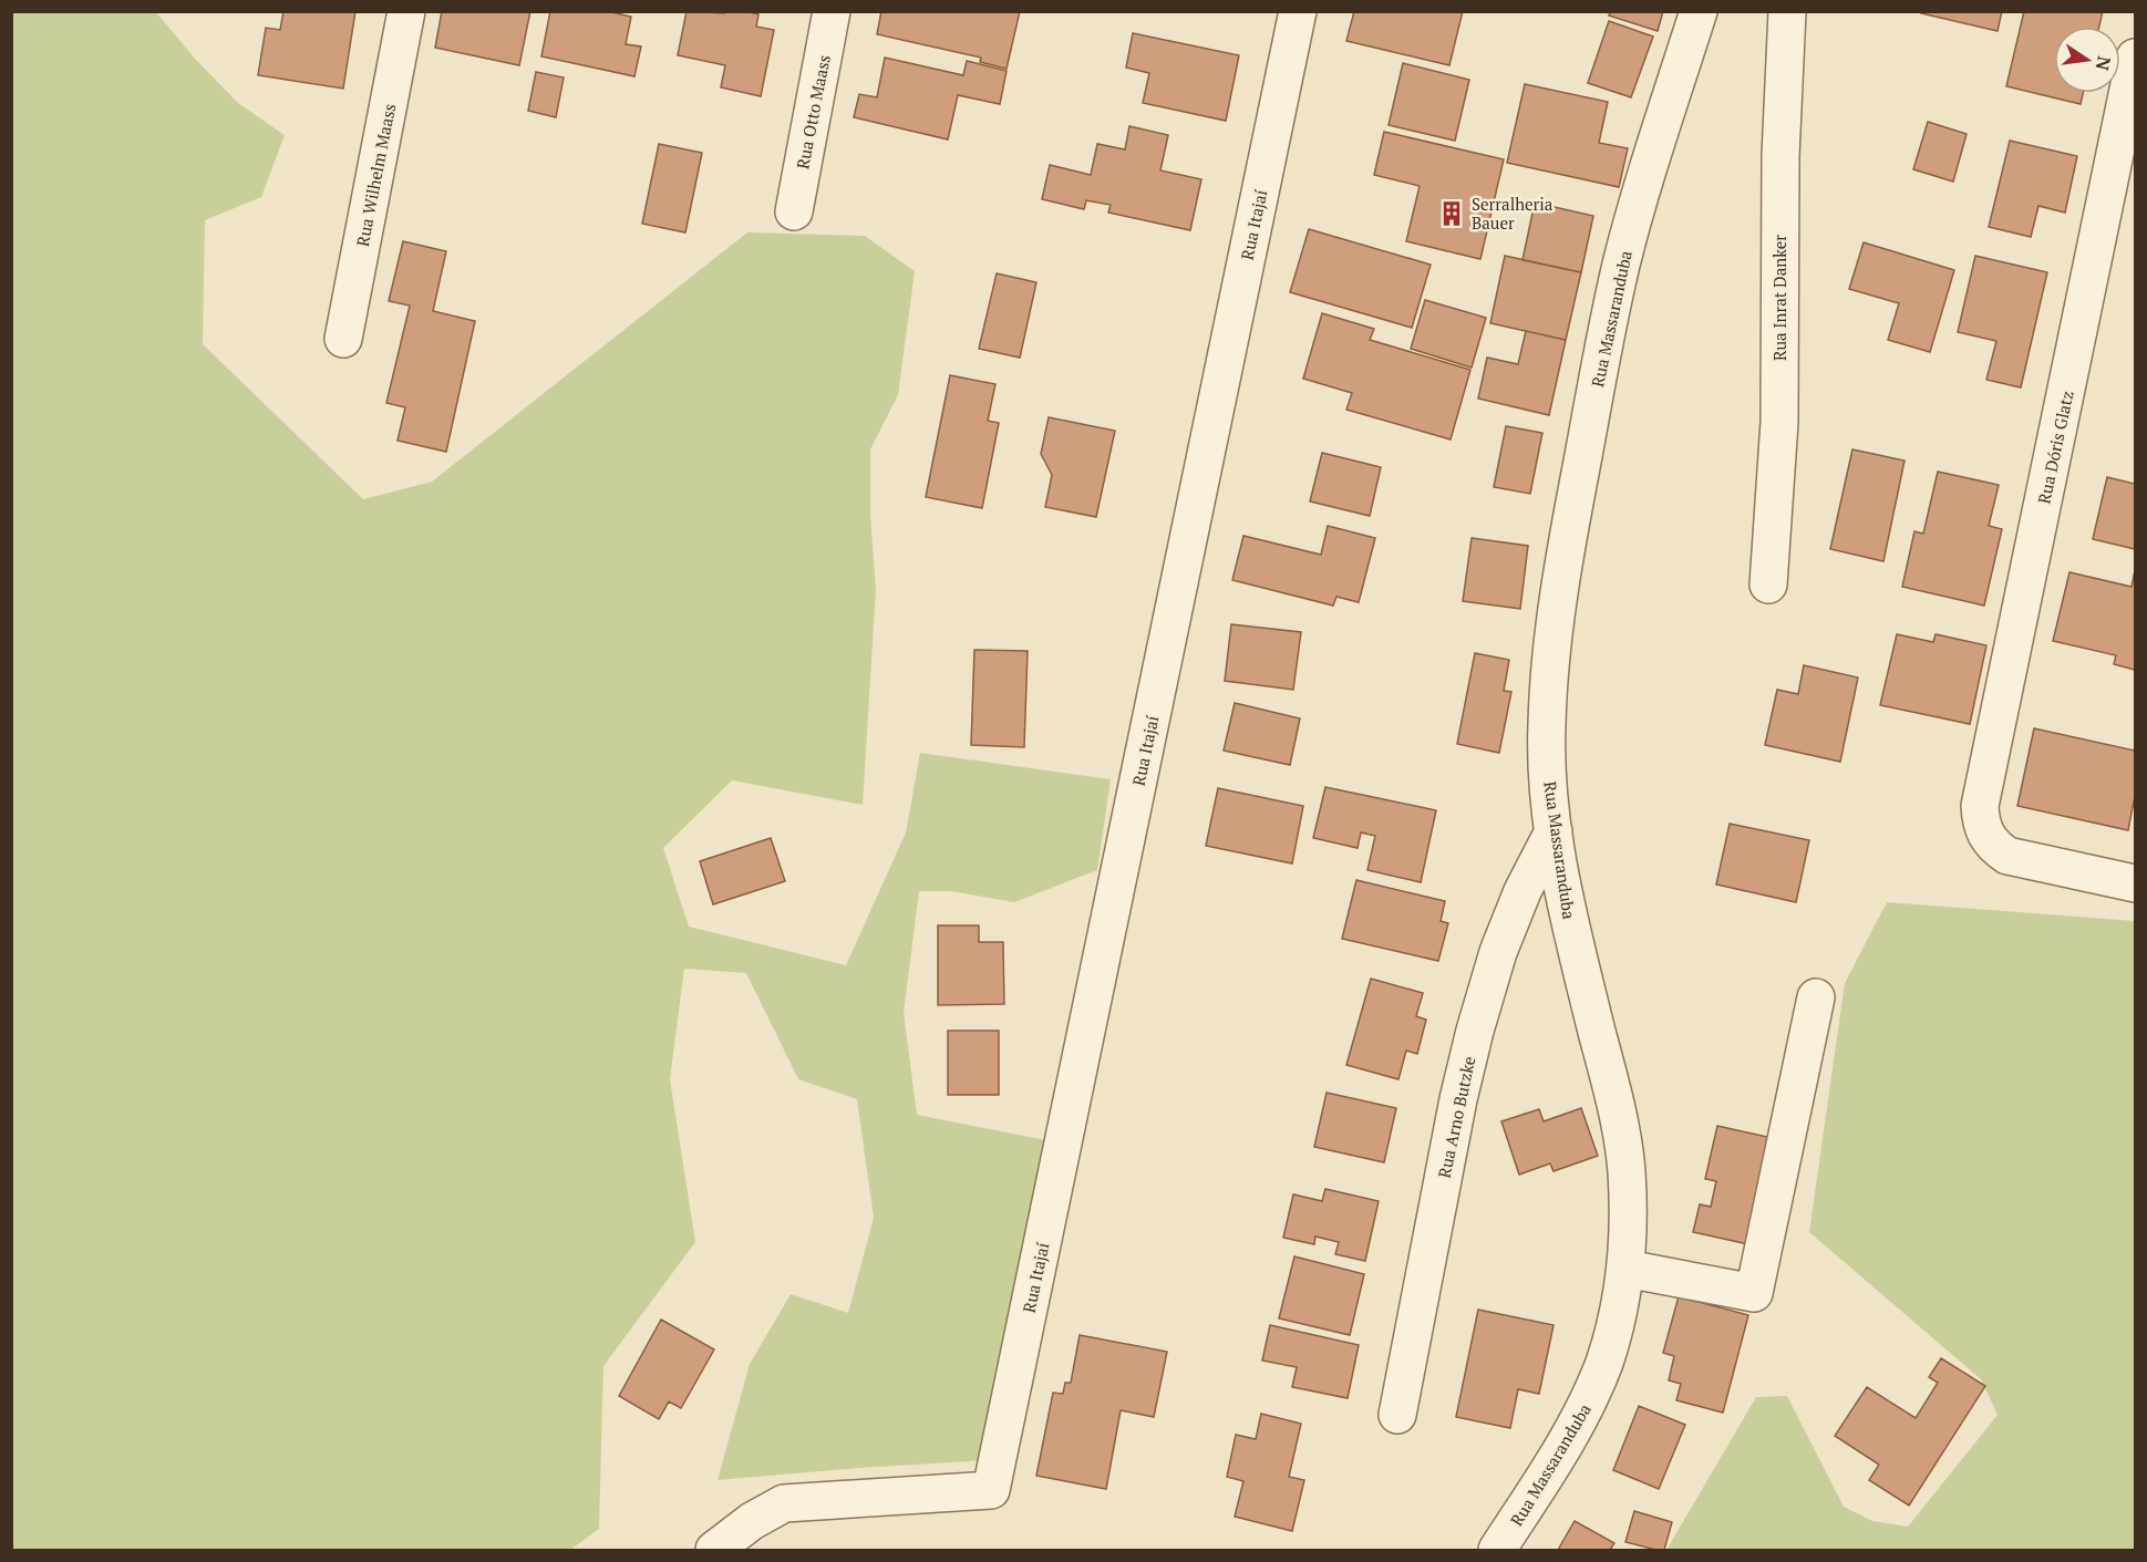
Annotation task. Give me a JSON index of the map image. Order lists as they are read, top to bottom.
{
  "streets": {
    "street": [
      "Rua Otto Maass",
      "Rua Wilhelm Maass",
      "Rua Itajaí",
      "Rua Inrat Danker",
      "Rua Massaranduba",
      "Rua Dóris Glatz",
      "Rua Arno Butzke"
    ]
  },
  "crossings": [
    ["Rua Massaranduba", "Rua Arno Butzke"]
  ],
  "places": {
    "building": ["Serralheria Bauer"]
  },
  "north": "right"
}
